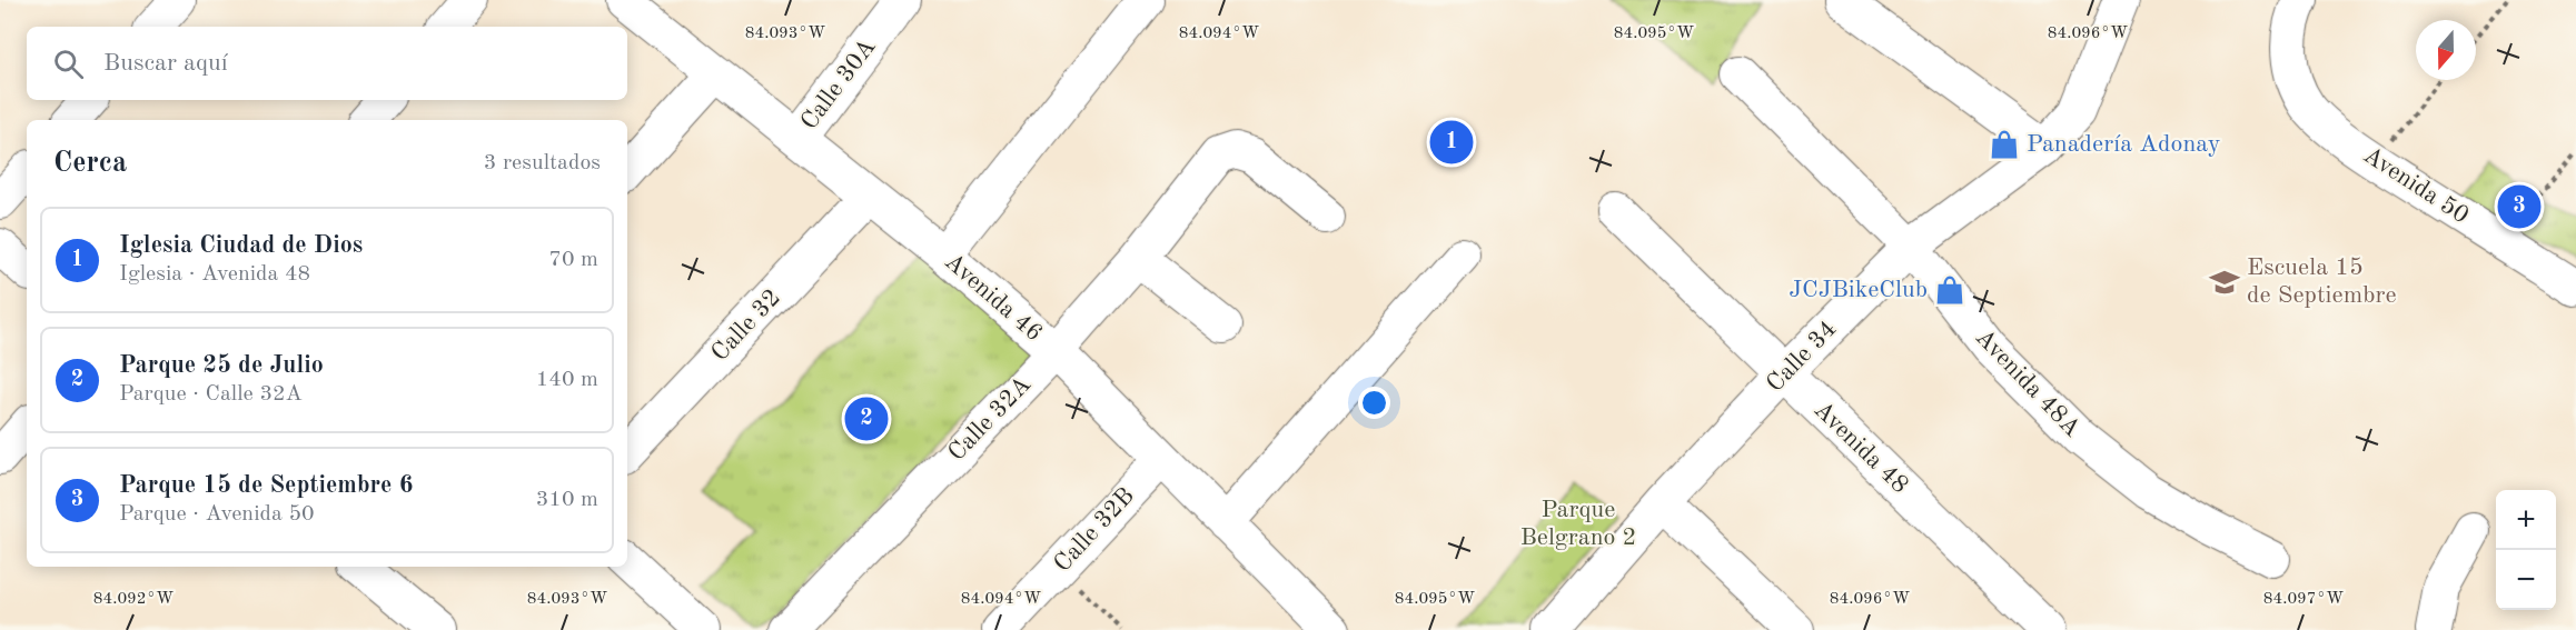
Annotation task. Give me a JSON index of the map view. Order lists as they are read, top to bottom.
{
  "streets": {
    "street": [
      "Calle 30A",
      "Avenida 50",
      "Avenida 46",
      "Calle 32",
      "Calle 34",
      "Avenida 48A",
      "Calle 32A",
      "Avenida 48",
      "Calle 32B"
    ]
  },
  "crossings": [
    ["Calle 30A", "Avenida 46"],
    ["Avenida 46", "Calle 32"],
    ["Avenida 46", "Calle 32A"],
    ["Avenida 46", "Calle 32B"],
    ["Calle 34", "Avenida 48A"],
    ["Calle 34", "Avenida 48"]
  ],
  "parks": ["Parque Belgrano 2"],
  "places": {
    "shop": ["Panadería Adonay", "JCJBikeClub"],
    "school or university": ["Escuela 15 de Septiembre"]
  },
  "north": "bottom",
  "page": {
    "search": "Buscar aquí",
    "pins": ["1", "3", "2"],
    "heading": ["Cerca", "3 resultados"],
    "list": [
      {
        "mark": "1",
        "name": "Iglesia Ciudad de Dios",
        "note": "Iglesia · Avenida 48",
        "value": "70 m"
      },
      {
        "mark": "2",
        "name": "Parque 25 de Julio",
        "note": "Parque · Calle 32A",
        "value": "140 m"
      },
      {
        "mark": "3",
        "name": "Parque 15 de Septiembre 6",
        "note": "Parque · Avenida 50",
        "value": "310 m"
      }
    ],
    "map_buttons": ["+", "−"]
  },
  "coordinates": [
    "84.093°W",
    "84.094°W",
    "84.095°W",
    "84.096°W",
    "84.092°W",
    "84.097°W"
  ]
}
